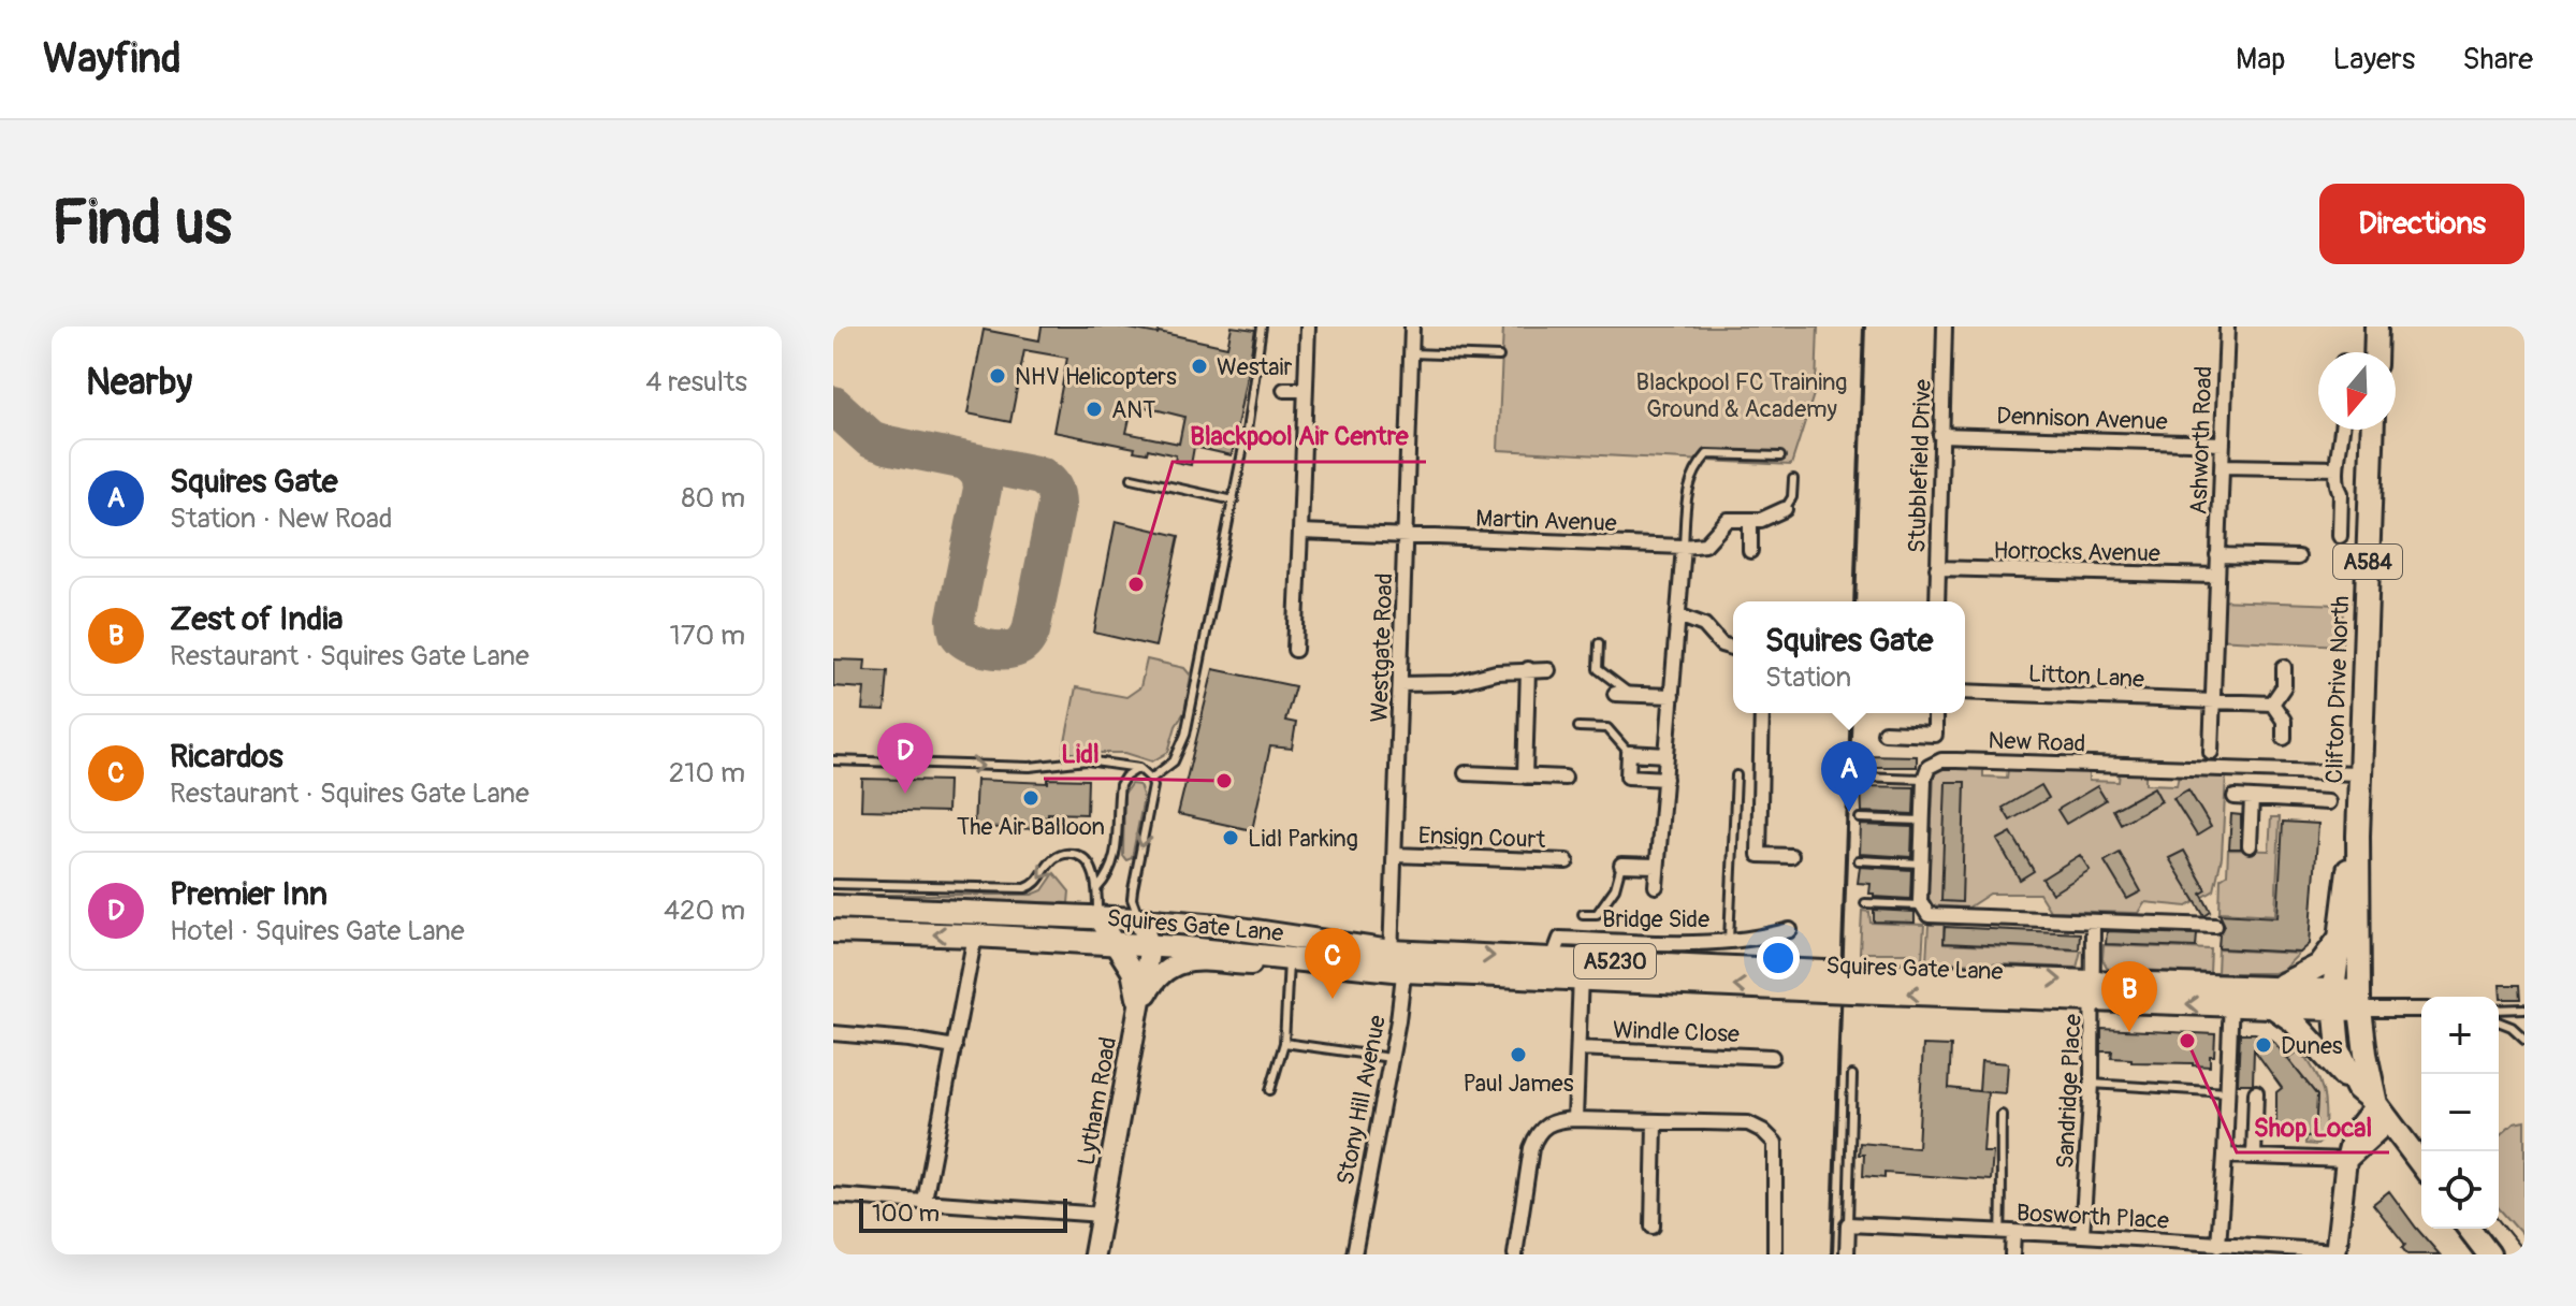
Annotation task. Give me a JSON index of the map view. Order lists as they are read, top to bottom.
{
  "streets": {
    "main road": [
      "A584",
      "Clifton Drive North",
      "Squires Gate Lane",
      "A5230",
      "Lytham Road"
    ],
    "street": [
      "Dennison Avenue",
      "Ashworth Road",
      "Stubblefield Drive",
      "Martin Avenue",
      "Horrocks Avenue",
      "Westgate Road",
      "Litton Lane",
      "New Road",
      "Ensign Court",
      "Bridge Side",
      "Windle Close",
      "Sandridge Place",
      "Stony Hill Avenue",
      "Bosworth Place"
    ]
  },
  "crossings": [
    ["Dennison Avenue", "Ashworth Road"],
    ["Dennison Avenue", "Stubblefield Drive"],
    ["Ashworth Road", "Horrocks Avenue"],
    ["Ashworth Road", "Litton Lane"],
    ["Stubblefield Drive", "Horrocks Avenue"],
    ["Martin Avenue", "Westgate Road"],
    ["A584", "Clifton Drive North"],
    ["A584", "Squires Gate Lane"],
    ["Westgate Road", "Ensign Court"],
    ["Westgate Road", "Squires Gate Lane"],
    ["Westgate Road", "Stony Hill Avenue"],
    ["Clifton Drive North", "New Road"],
    ["Clifton Drive North", "Squires Gate Lane"],
    ["Bridge Side", "Squires Gate Lane"],
    ["Squires Gate Lane", "Sandridge Place"],
    ["Squires Gate Lane", "Stony Hill Avenue"],
    ["Squires Gate Lane", "Lytham Road"],
    ["Sandridge Place", "Bosworth Place"]
  ],
  "parks": ["Blackpool FC Training Ground & Academy"],
  "places": [
    "Westair",
    "NHV Helicopters",
    "ANT",
    "Blackpool Air Centre",
    "Lidl",
    "The Air Balloon",
    "Lidl Parking",
    "Shop Local",
    "Dunes",
    "Paul James"
  ],
  "scale_bar": "100 m",
  "north": "bottom",
  "page": {
    "header": "Wayfind",
    "nav": ["Map", "Layers", "Share"],
    "buttons": "Directions",
    "title": "Find us",
    "heading": ["Nearby", "4 results"],
    "list": [
      {
        "mark": "A",
        "name": "Squires Gate",
        "note": "Station · New Road",
        "value": "80 m"
      },
      {
        "mark": "B",
        "name": "Zest of India",
        "note": "Restaurant · Squires Gate Lane",
        "value": "170 m"
      },
      {
        "mark": "C",
        "name": "Ricardos",
        "note": "Restaurant · Squires Gate Lane",
        "value": "210 m"
      },
      {
        "mark": "D",
        "name": "Premier Inn",
        "note": "Hotel · Squires Gate Lane",
        "value": "420 m"
      }
    ],
    "popup": ["Squires Gate", "Station"],
    "pins": [
      "D",
      "A",
      "C",
      "B"
    ],
    "map_buttons": ["+", "−"],
    "scale": "100 m"
  }
}
